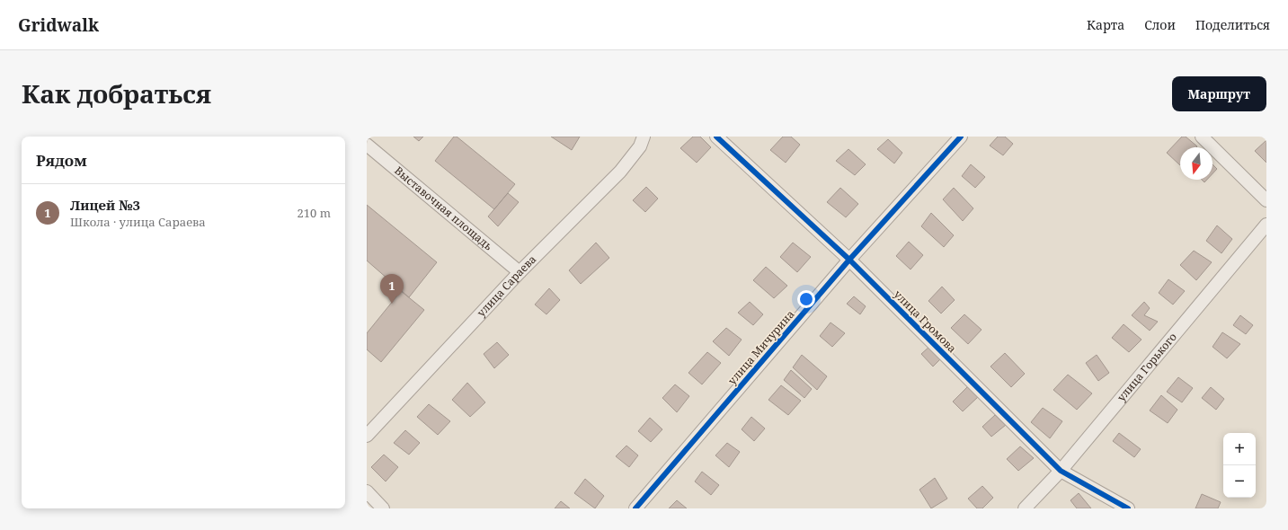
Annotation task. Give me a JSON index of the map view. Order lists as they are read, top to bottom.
{
  "streets": {
    "street": [
      "Выставочная площадь",
      "улица Сараева",
      "улица Громова",
      "улица Мичурина",
      "улица Горького"
    ]
  },
  "crossings": [
    ["Выставочная площадь", "улица Сараева"],
    ["улица Громова", "улица Мичурина"],
    ["улица Громова", "улица Горького"]
  ],
  "north": "bottom",
  "page": {
    "header": "Gridwalk",
    "nav": ["Карта", "Слои", "Поделиться"],
    "title": "Как добраться",
    "buttons": "Маршрут",
    "heading": "Рядом",
    "list": [
      {
        "mark": "1",
        "name": "Лицей №3",
        "note": "Школа · улица Сараева",
        "value": "210 m"
      }
    ],
    "pins": "1",
    "map_buttons": ["+", "−"]
  }
}
